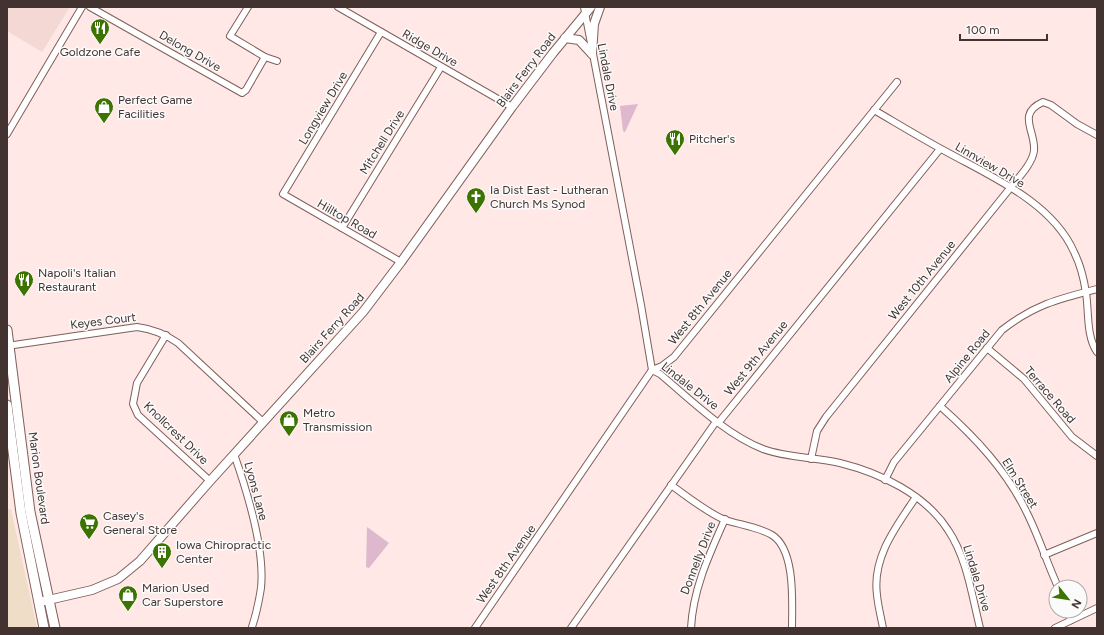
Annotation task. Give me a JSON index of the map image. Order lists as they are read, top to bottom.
{
  "streets": {
    "main road": ["Blairs Ferry Road", "Marion Boulevard"],
    "street": [
      "Ridge Drive",
      "Delong Drive",
      "Lindale Drive",
      "Longview Drive",
      "Mitchell Drive",
      "Linnview Drive",
      "Hilltop Road",
      "West 10th Avenue",
      "West 8th Avenue",
      "Keyes Court",
      "Alpine Road",
      "West 9th Avenue",
      "Terrace Road",
      "Knollcrest Drive",
      "Elm Street",
      "Lyons Lane",
      "Donnelly Drive"
    ]
  },
  "crossings": [
    ["Ridge Drive", "Blairs Ferry Road"],
    ["Ridge Drive", "Longview Drive"],
    ["Ridge Drive", "Mitchell Drive"],
    ["Blairs Ferry Road", "Lindale Drive"],
    ["Blairs Ferry Road", "Hilltop Road"],
    ["Blairs Ferry Road", "Keyes Court"],
    ["Blairs Ferry Road", "Knollcrest Drive"],
    ["Blairs Ferry Road", "Marion Boulevard"],
    ["Blairs Ferry Road", "Lyons Lane"],
    ["Lindale Drive", "West 10th Avenue"],
    ["Lindale Drive", "West 8th Avenue"],
    ["Lindale Drive", "Alpine Road"],
    ["Lindale Drive", "West 9th Avenue"],
    ["Longview Drive", "Hilltop Road"],
    ["Mitchell Drive", "Hilltop Road"],
    ["Linnview Drive", "West 10th Avenue"],
    ["Linnview Drive", "West 8th Avenue"],
    ["Linnview Drive", "Alpine Road"],
    ["Linnview Drive", "West 9th Avenue"],
    ["Keyes Court", "Knollcrest Drive"],
    ["Keyes Court", "Marion Boulevard"],
    ["Alpine Road", "Terrace Road"],
    ["Alpine Road", "Elm Street"]
  ],
  "places": {
    "restaurant": ["Goldzone Cafe", "Pitcher's", "Napoli's Italian Restaurant"],
    "shop": ["Perfect Game Facilities", "Metro Transmission", "Marion Used Car Superstore"],
    "church": ["Ia Dist East - Lutheran Church Ms Synod"],
    "supermarket": ["Casey's General Store"],
    "building": ["Iowa Chiropractic Center"]
  },
  "scale_bar": "100 m",
  "north": "bottom right"
}
